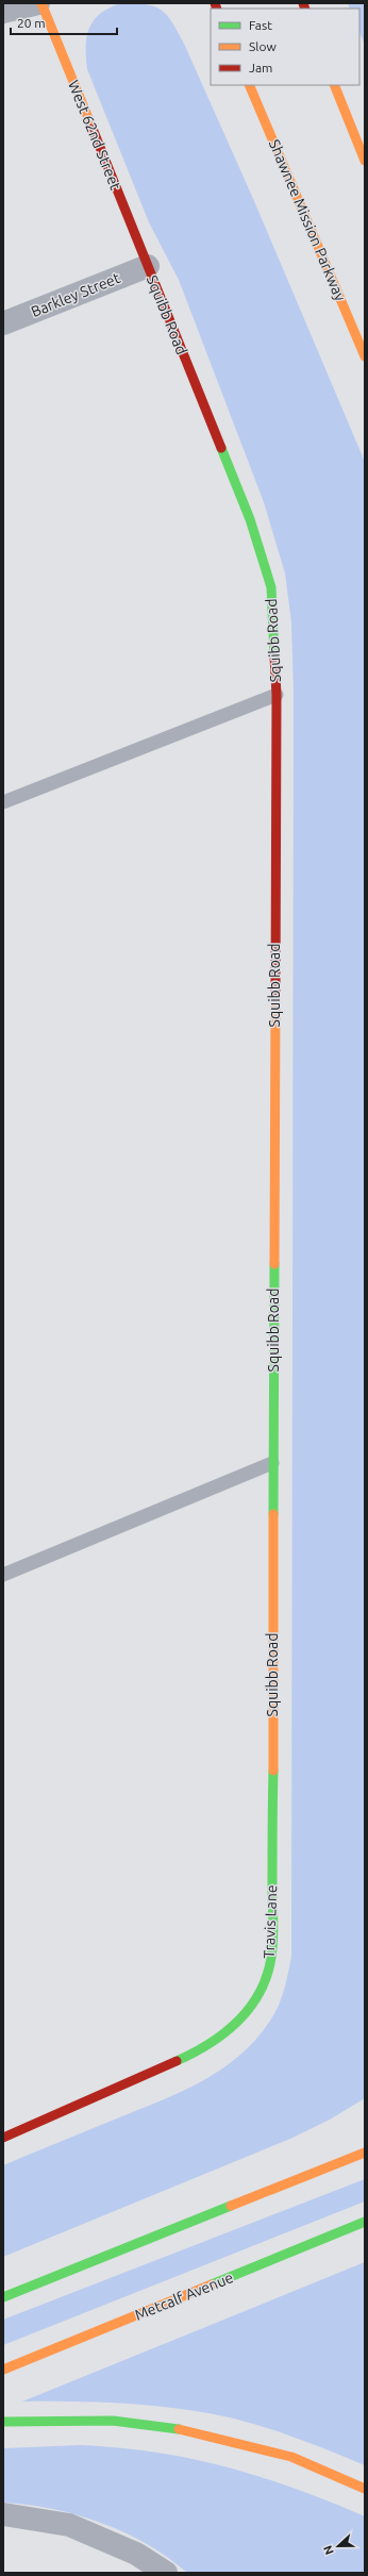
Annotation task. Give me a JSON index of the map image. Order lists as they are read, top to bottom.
{
  "streets": {
    "main road": [
      "West 62nd Street",
      "Shawnee Mission Parkway",
      "Squibb Road",
      "Travis Lane",
      "Metcalf Avenue"
    ],
    "street": ["Barkley Street"]
  },
  "crossings": [
    ["West 62nd Street", "Barkley Street"],
    ["West 62nd Street", "Squibb Road"],
    ["Barkley Street", "Squibb Road"],
    ["Squibb Road", "Travis Lane"]
  ],
  "legend": ["Fast", "Slow", "Jam"],
  "scale_bar": "20 m",
  "north": "left"
}
